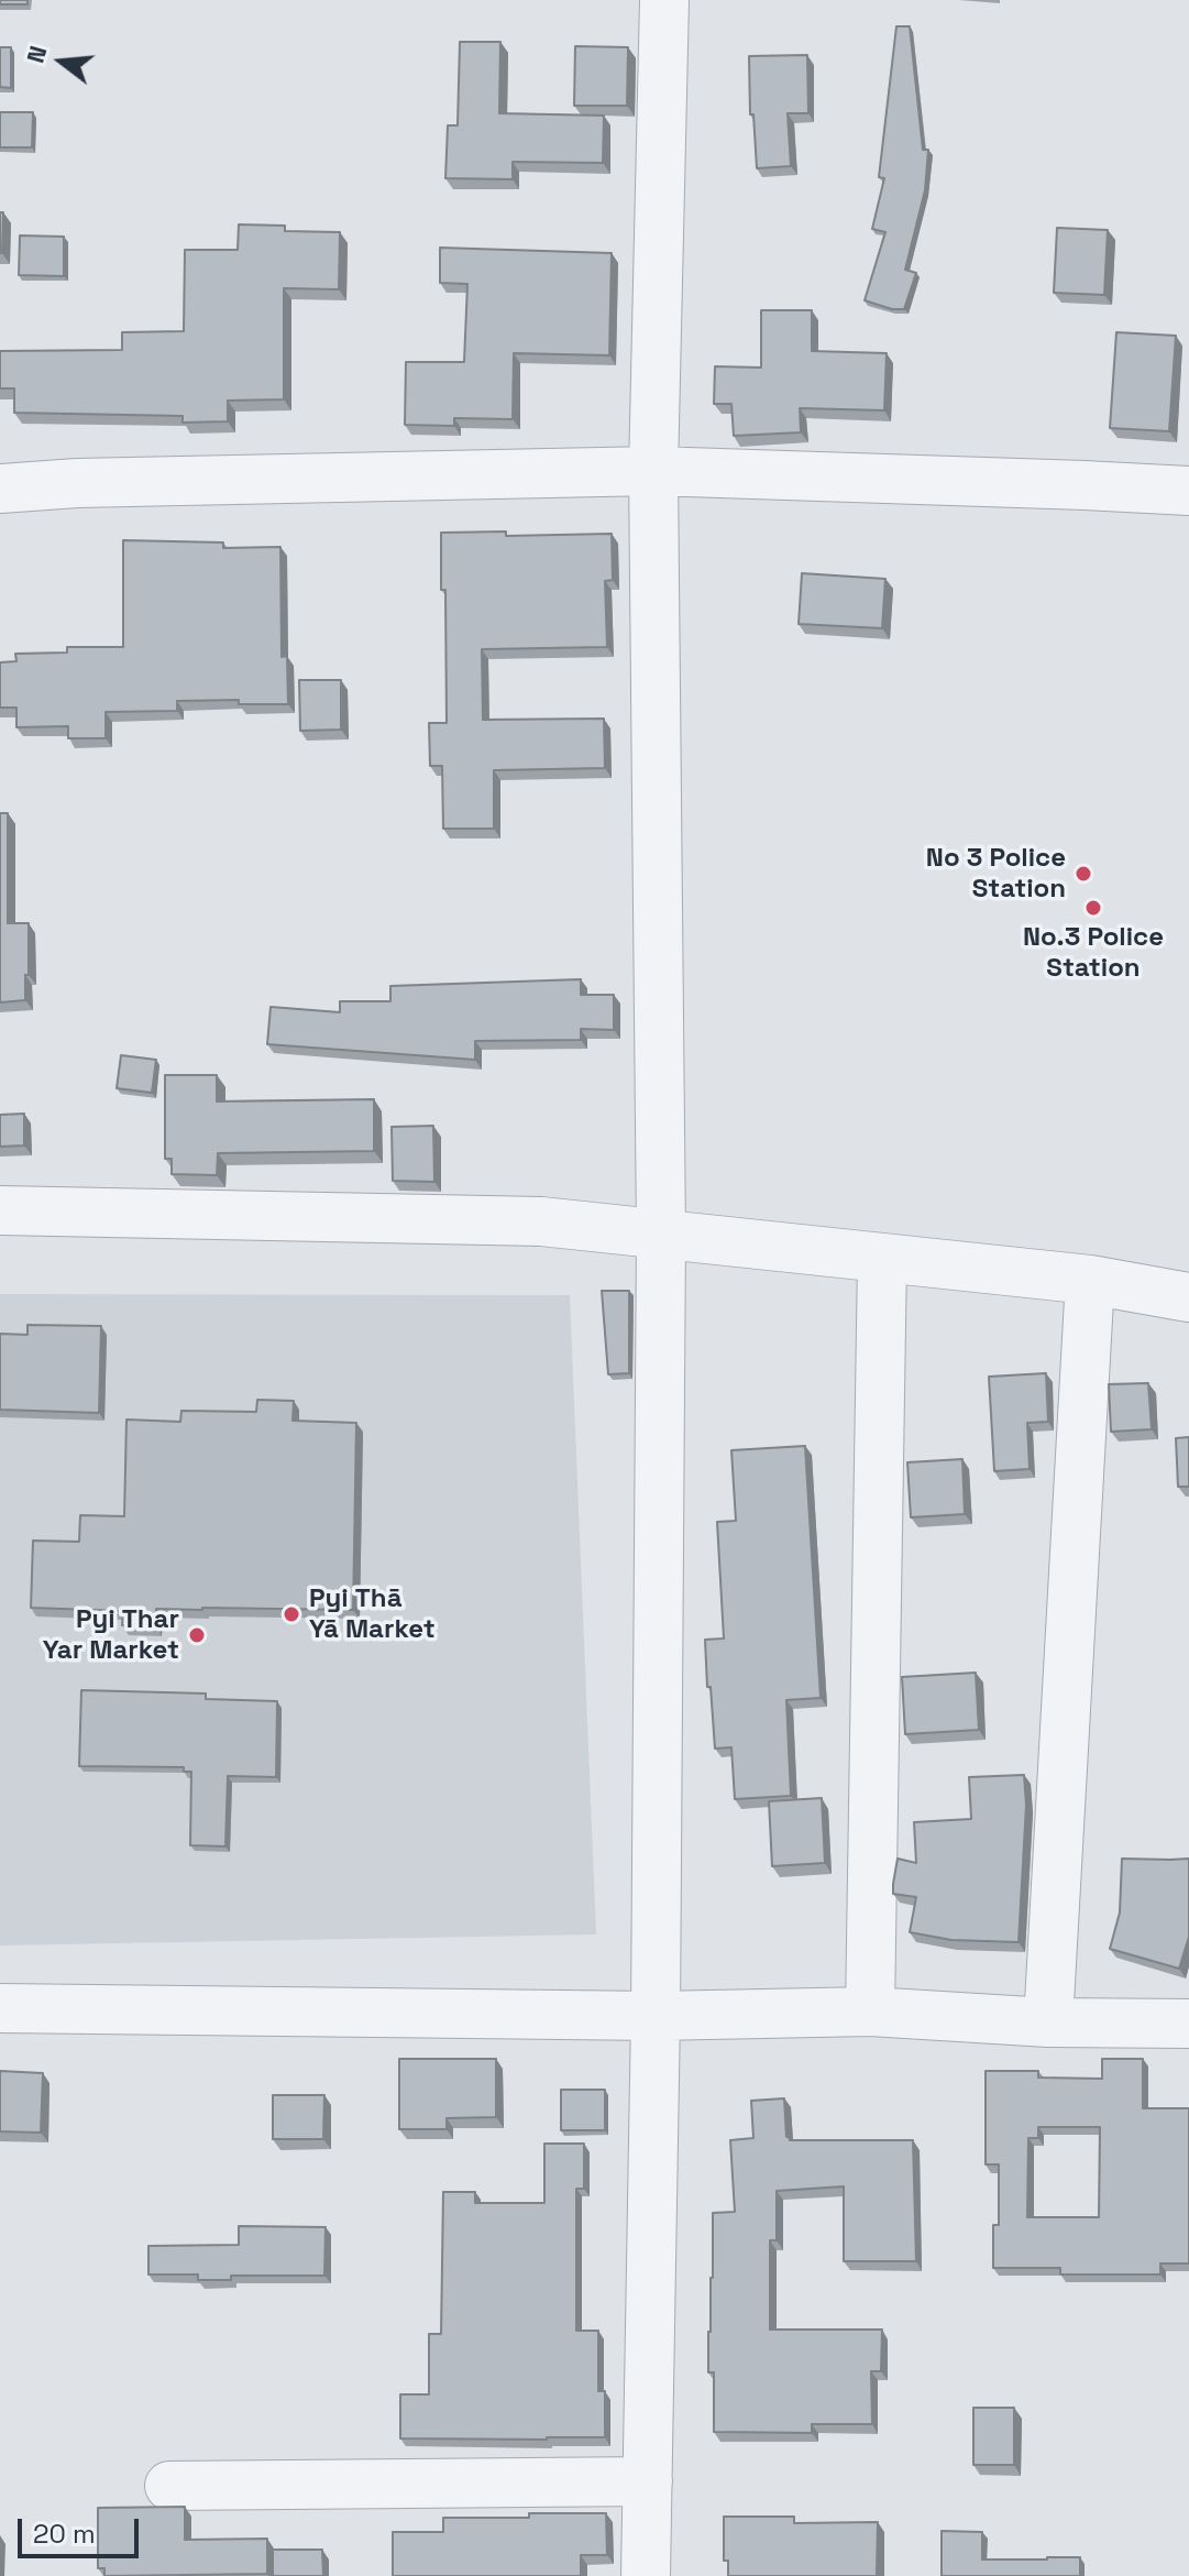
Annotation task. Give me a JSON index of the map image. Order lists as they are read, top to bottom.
{
  "places": [
    "No 3 Police Station",
    "No.3 Police Station",
    "Pyi Thā Yā Market",
    "Pyi Thar Yar Market"
  ],
  "scale_bar": "20 m",
  "north": "left"
}
